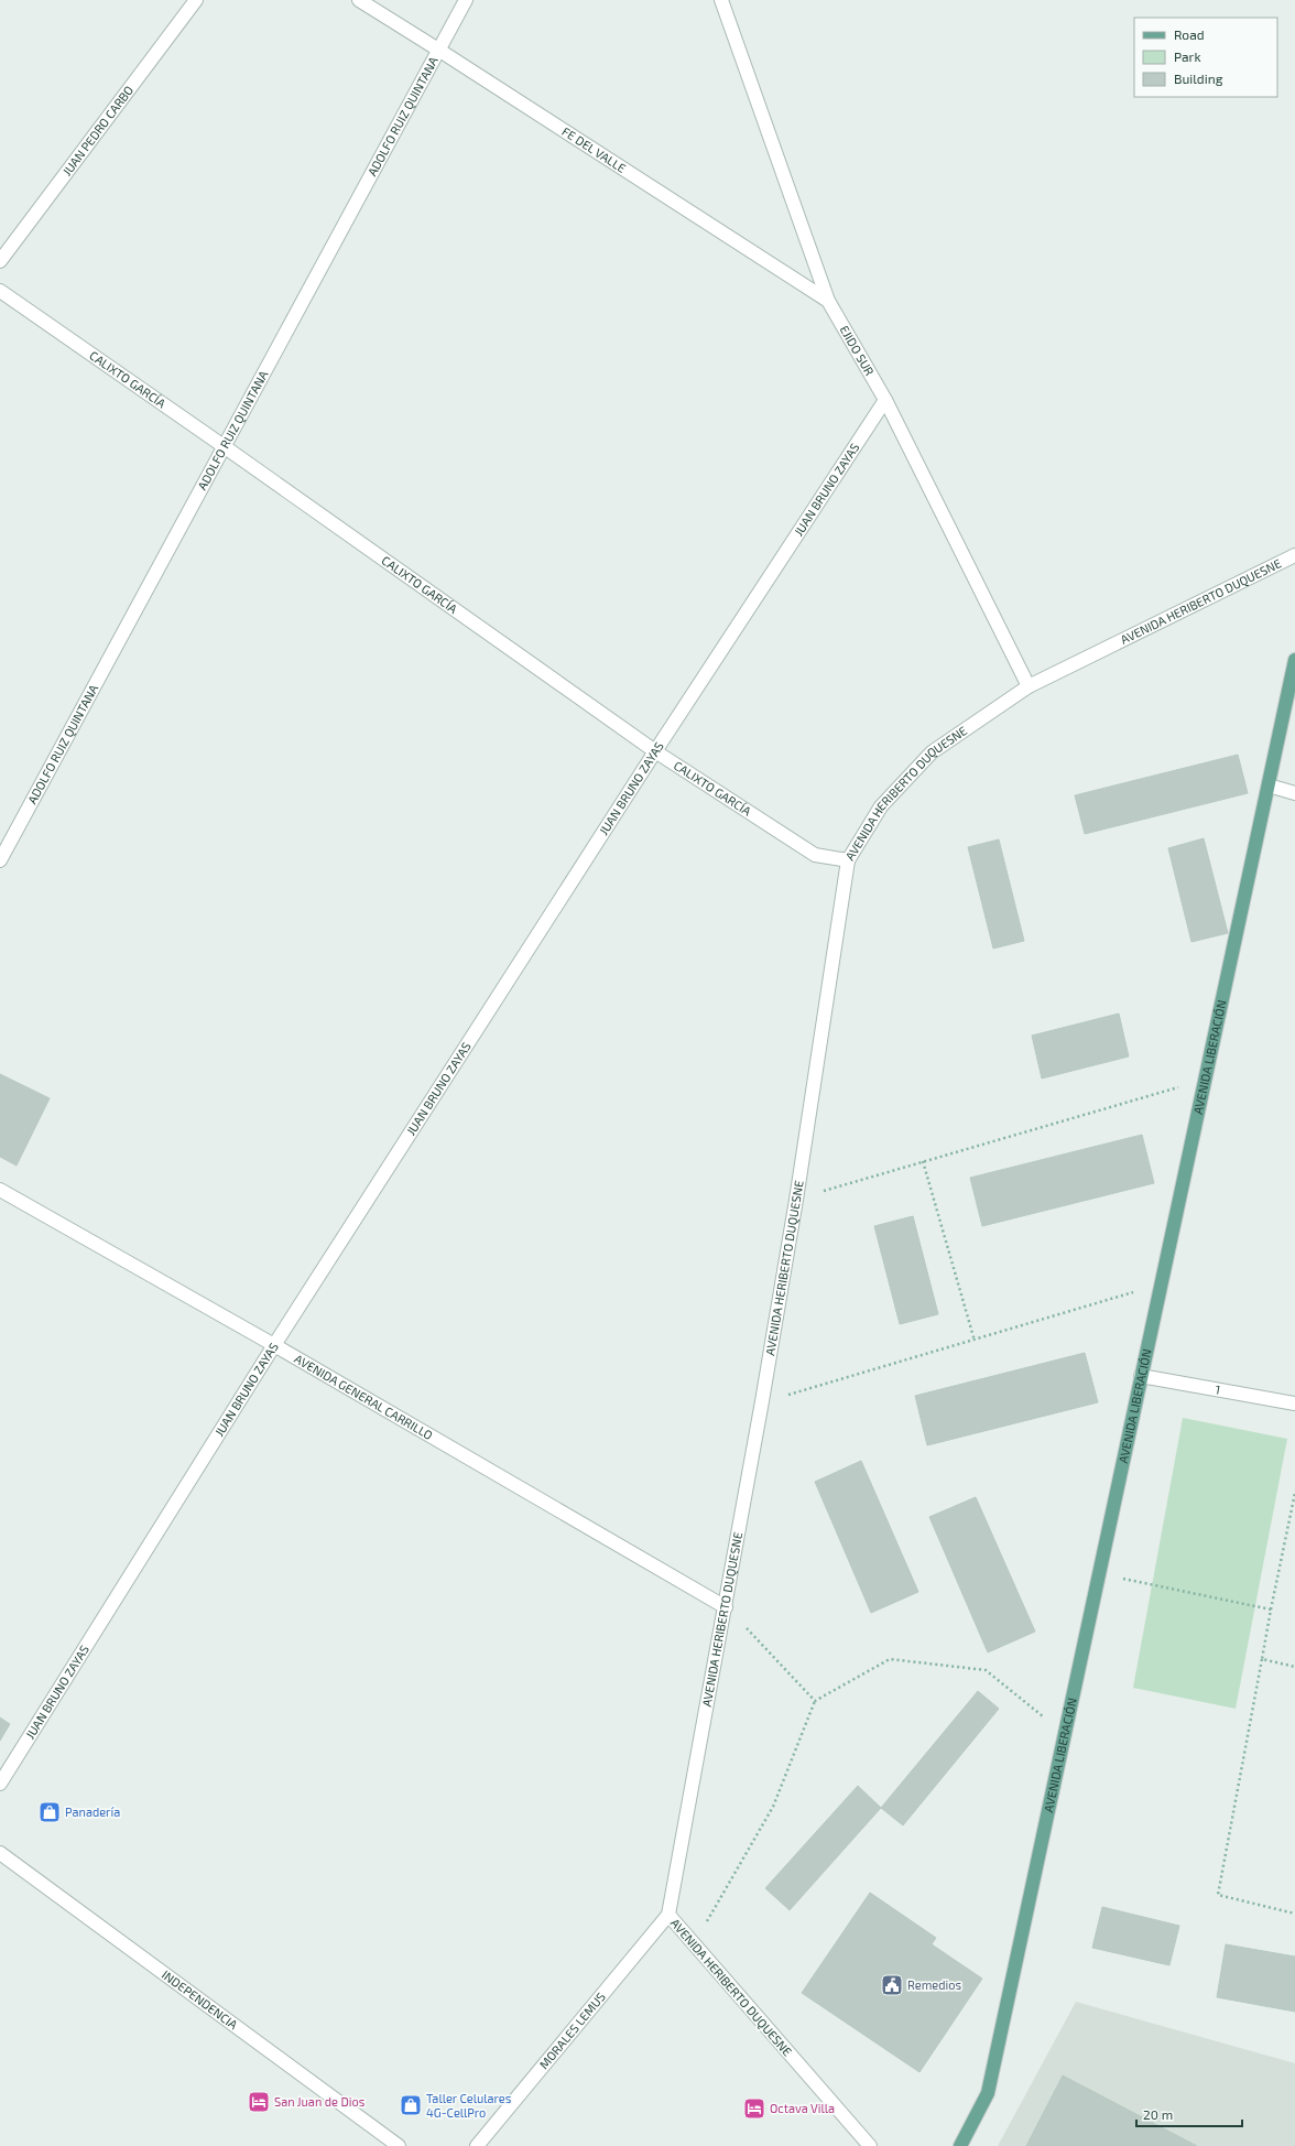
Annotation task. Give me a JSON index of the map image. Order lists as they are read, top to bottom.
{
  "streets": {
    "main road": ["AVENIDA LIBERACIÓN"],
    "street": [
      "ADOLFO RUIZ QUINTANA",
      "JUAN PEDRO CARBO",
      "FE DEL VALLE",
      "EJIDO SUR",
      "CALIXTO GARCÍA",
      "JUAN BRUNO ZAYAS",
      "AVENIDA HERIBERTO DUQUESNE",
      "1",
      "AVENIDA GENERAL CARRILLO",
      "INDEPENDENCIA",
      "MORALES LEMUS"
    ]
  },
  "crossings": [
    ["ADOLFO RUIZ QUINTANA", "FE DEL VALLE"],
    ["ADOLFO RUIZ QUINTANA", "CALIXTO GARCÍA"],
    ["FE DEL VALLE", "EJIDO SUR"],
    ["EJIDO SUR", "JUAN BRUNO ZAYAS"],
    ["EJIDO SUR", "AVENIDA HERIBERTO DUQUESNE"],
    ["CALIXTO GARCÍA", "JUAN BRUNO ZAYAS"],
    ["CALIXTO GARCÍA", "AVENIDA HERIBERTO DUQUESNE"],
    ["JUAN BRUNO ZAYAS", "AVENIDA GENERAL CARRILLO"],
    ["AVENIDA HERIBERTO DUQUESNE", "AVENIDA GENERAL CARRILLO"],
    ["AVENIDA HERIBERTO DUQUESNE", "MORALES LEMUS"],
    ["AVENIDA LIBERACIÓN", "1"]
  ],
  "places": {
    "shop": ["Panadería", "Taller Celulares 4G-CellPro"],
    "public building": ["Remedios"],
    "hotel": ["San Juan de Dios", "Octava Villa"]
  },
  "legend": ["Road", "Park", "Building"],
  "scale_bar": "20 m"
}
